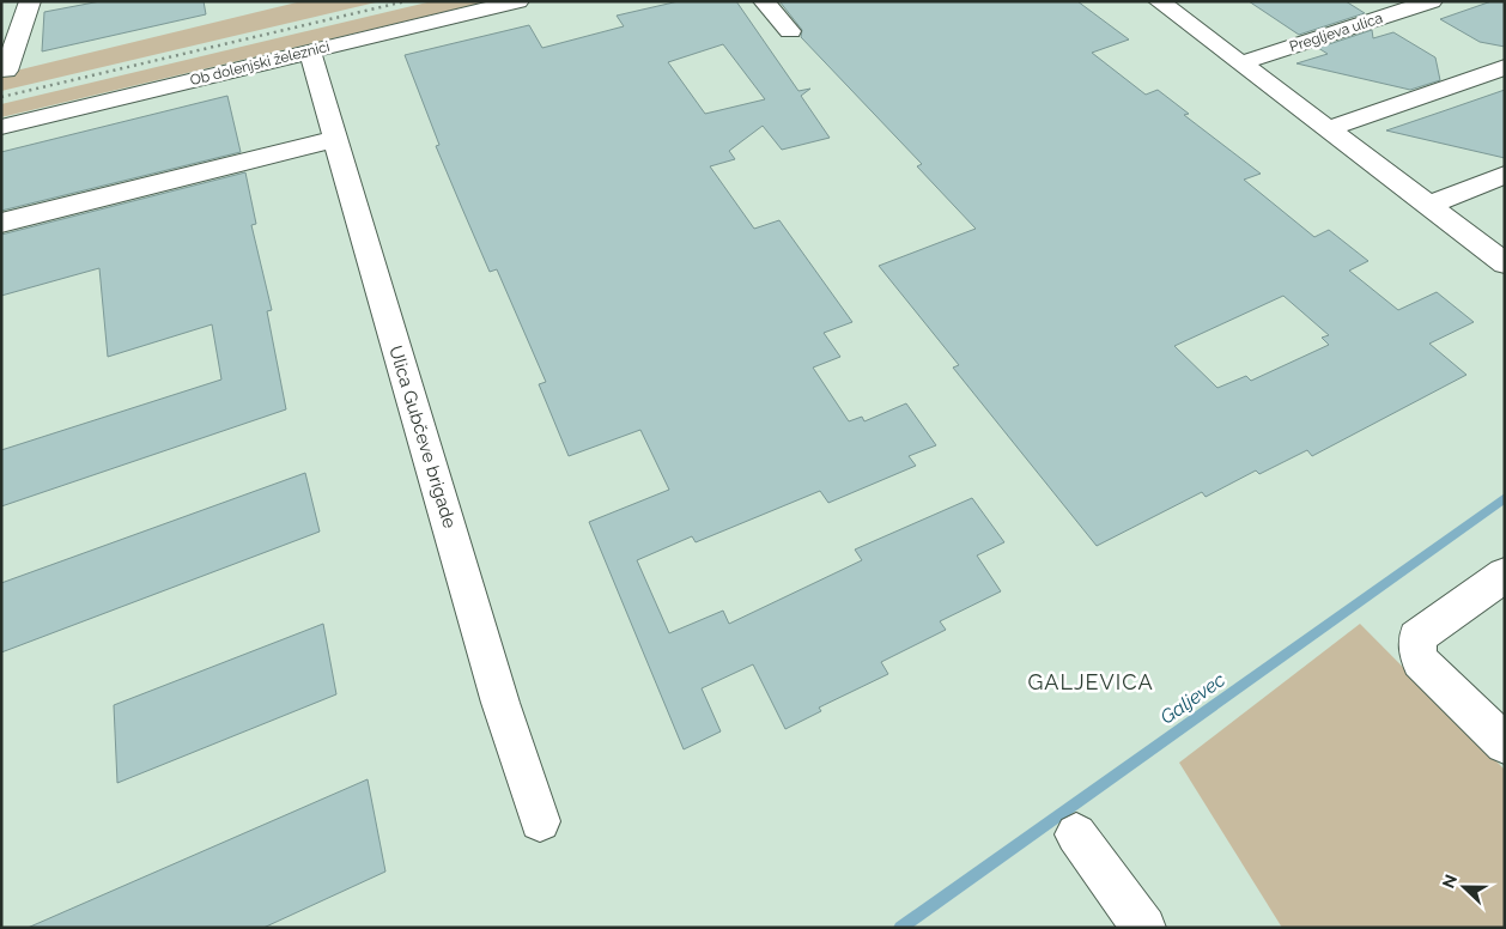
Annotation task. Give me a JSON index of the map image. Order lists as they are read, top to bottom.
{
  "streets": {
    "street": ["Pregljeva ulica", "Ob dolenjski železnici", "Ulica Gubčeve brigade"]
  },
  "crossings": [
    ["Ob dolenjski železnici", "Ulica Gubčeve brigade"]
  ],
  "districts": ["GALJEVICA"],
  "water": ["Galjevec"],
  "north": "left"
}
